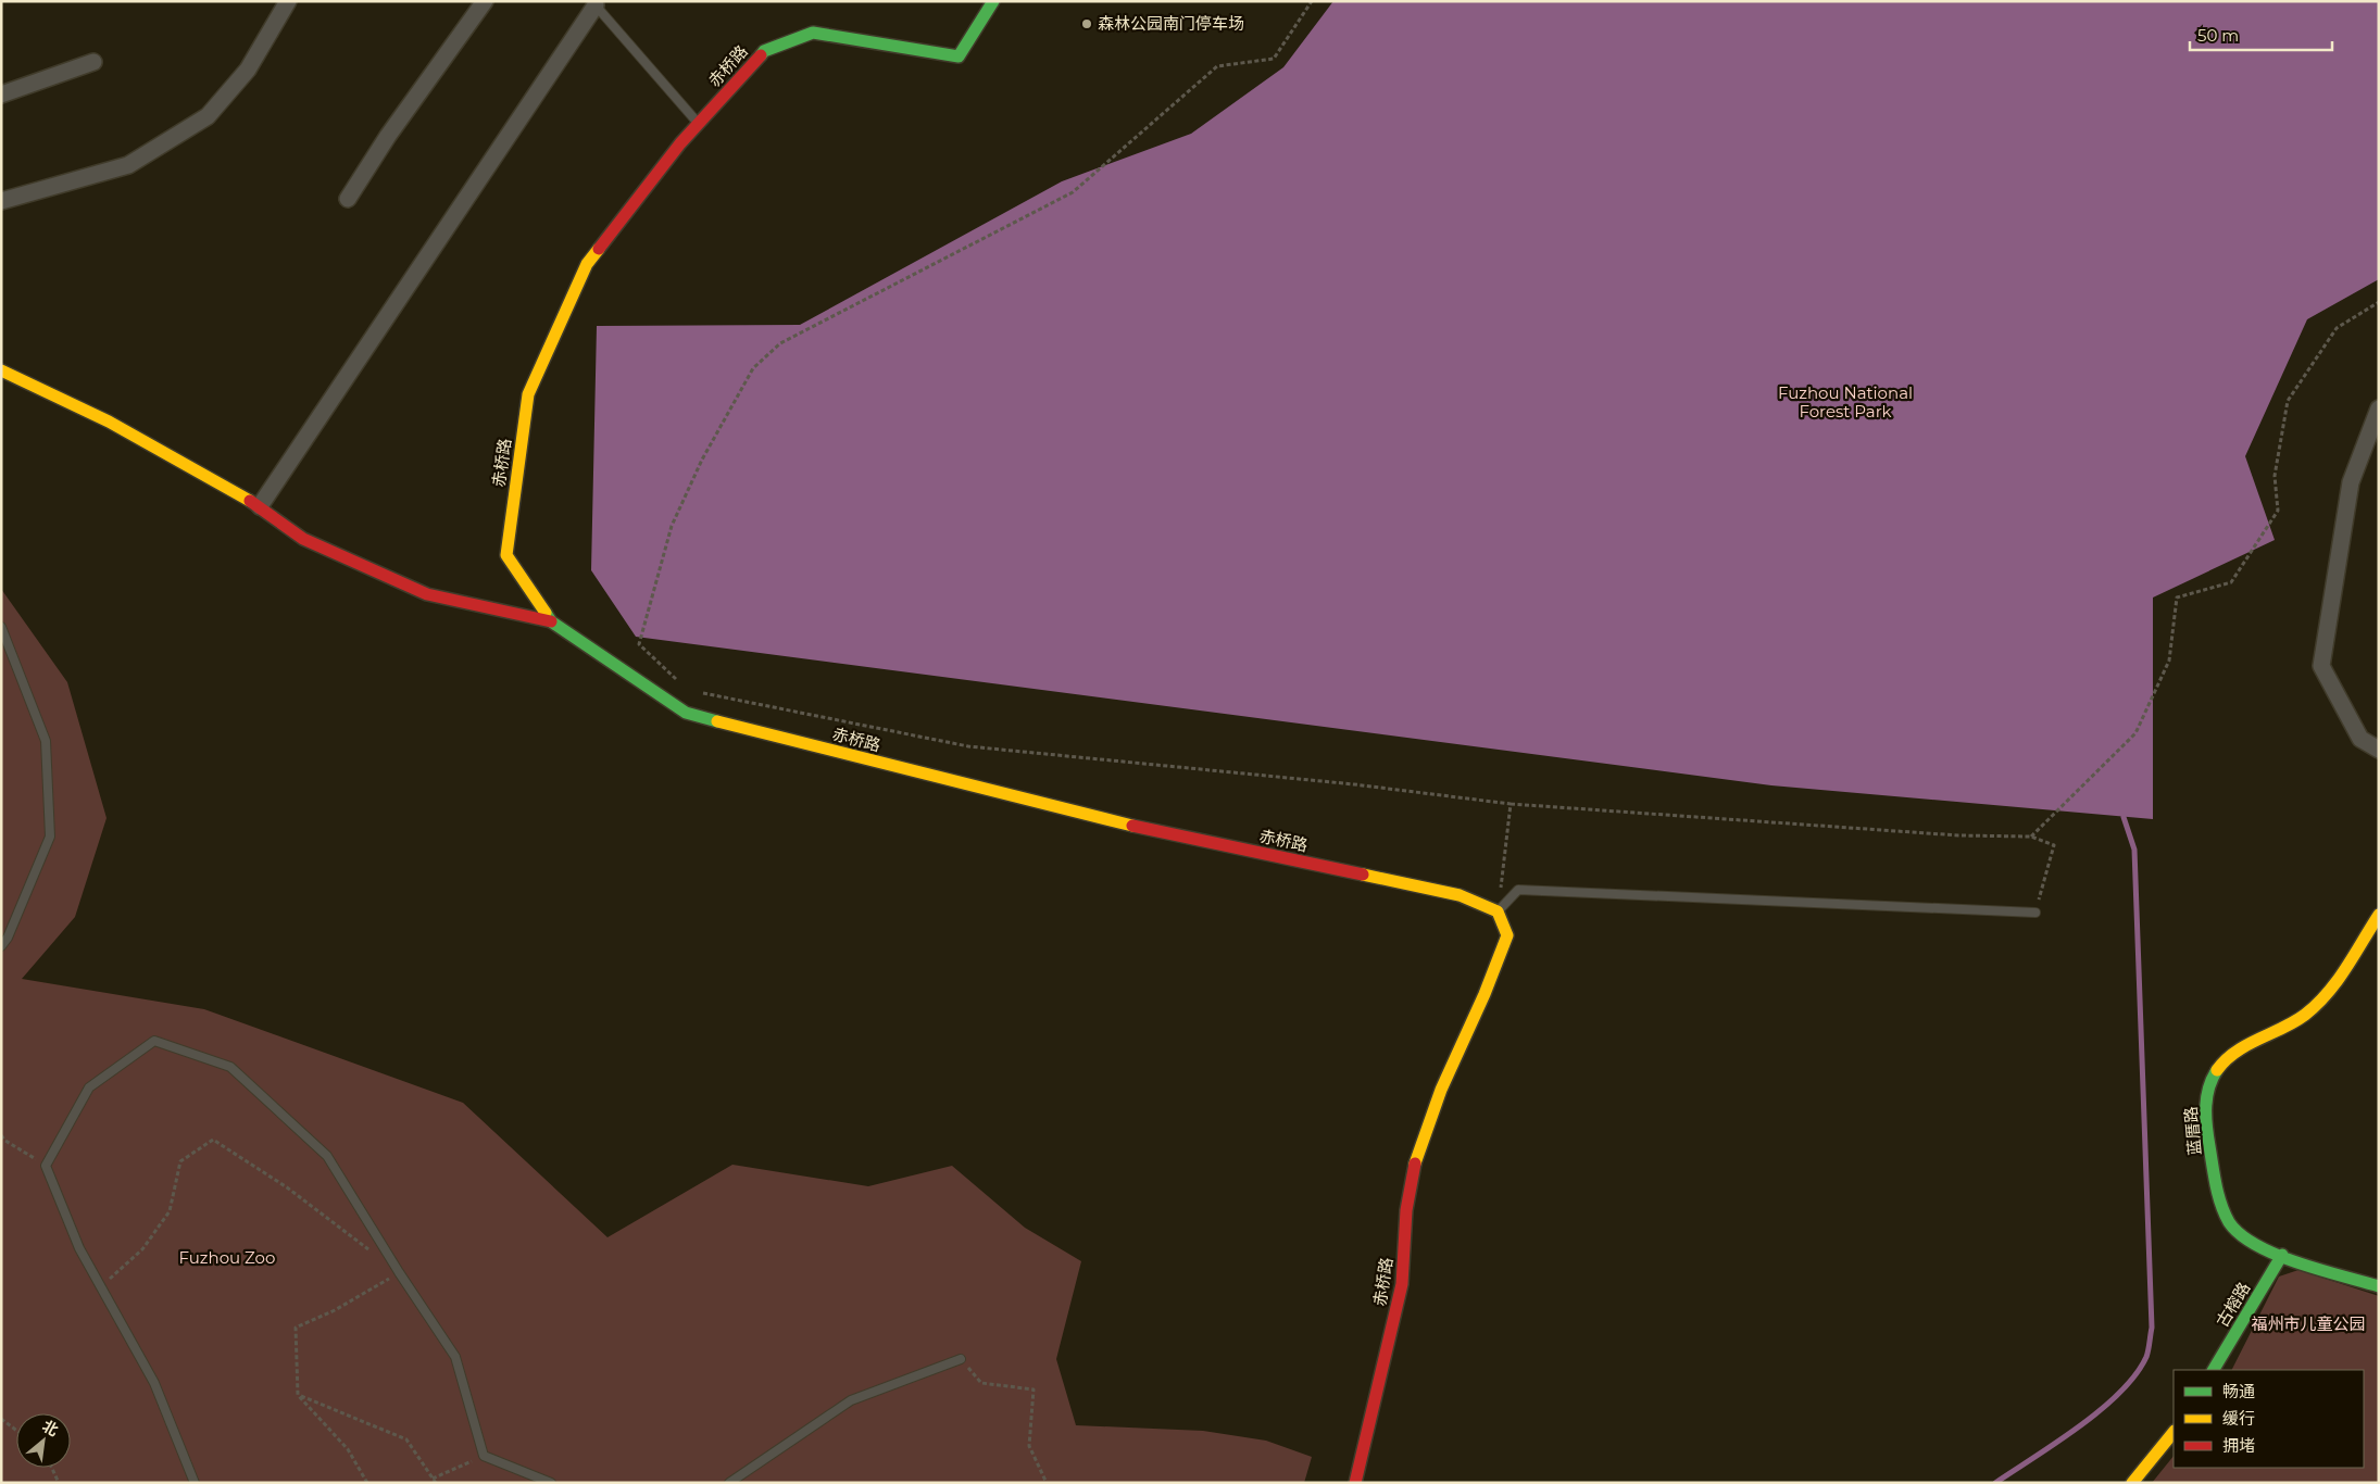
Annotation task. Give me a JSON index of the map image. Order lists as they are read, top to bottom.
{
  "streets": {
    "street": ["赤桥路", "蓝厝路", "古榕路"]
  },
  "crossings": [
    ["蓝厝路", "古榕路"]
  ],
  "parks": ["Fuzhou National Forest Park", "Fuzhou Zoo", "福州市儿童公园"],
  "places": ["森林公园南门停车场"],
  "legend": ["畅通", "缓行", "拥堵"],
  "scale_bar": "50 m",
  "north": "top right"
}
